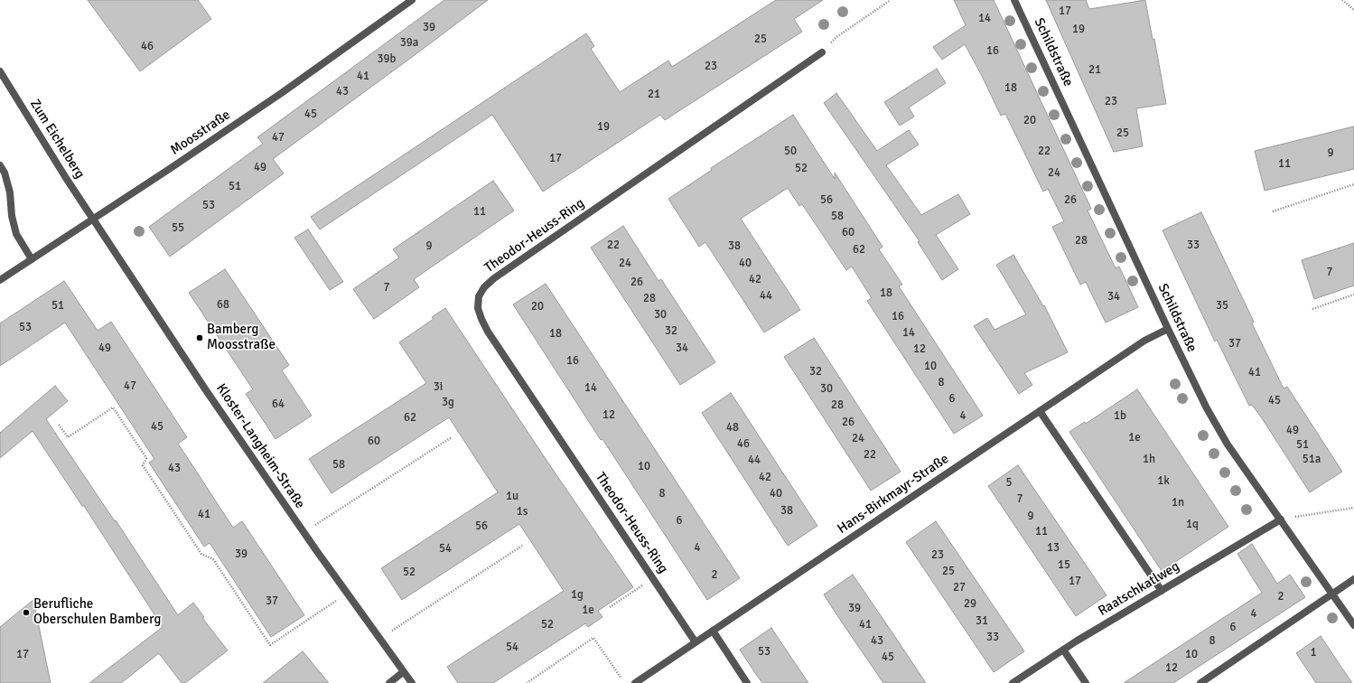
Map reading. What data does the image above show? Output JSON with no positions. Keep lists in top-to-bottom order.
{
  "streets": {
    "street": [
      "Schildstraße",
      "Moosstraße",
      "Zum Eichelberg",
      "Theodor-Heuss-Ring",
      "Kloster-Langheim-Straße",
      "Hans-Birkmayr-Straße",
      "Raatschkatlweg"
    ]
  },
  "crossings": [
    ["Schildstraße", "Hans-Birkmayr-Straße"],
    ["Schildstraße", "Raatschkatlweg"],
    ["Moosstraße", "Zum Eichelberg"],
    ["Moosstraße", "Kloster-Langheim-Straße"],
    ["Zum Eichelberg", "Kloster-Langheim-Straße"],
    ["Theodor-Heuss-Ring", "Hans-Birkmayr-Straße"]
  ],
  "places": ["Bamberg Moosstraße", "Berufliche Oberschulen Bamberg"],
  "house_numbers": [
    "17",
    "14",
    "39",
    "19",
    "25",
    "39a",
    "46",
    "16",
    "39b",
    "23",
    "21",
    "41",
    "18",
    "43",
    "21",
    "23",
    "45",
    "20",
    "19",
    "25",
    "47",
    "50",
    "22",
    "9",
    "17",
    "11",
    "49",
    "52",
    "24",
    "51",
    "56",
    "26",
    "53",
    "11",
    "58",
    "55",
    "60",
    "28",
    "22",
    "33",
    "9",
    "38",
    "62",
    "24",
    "40",
    "7",
    "42",
    "26",
    "7",
    "18",
    "44",
    "34",
    "28",
    "68",
    "51",
    "35",
    "20",
    "30",
    "16",
    "53",
    "32",
    "14",
    "18",
    "37",
    "49",
    "34",
    "12",
    "16",
    "10",
    "32",
    "41",
    "8",
    "47",
    "3i",
    "14",
    "30",
    "6",
    "45",
    "3g",
    "64",
    "28",
    "12",
    "4",
    "1b",
    "62",
    "26",
    "45",
    "48",
    "49",
    "1e",
    "24",
    "60",
    "46",
    "51",
    "22",
    "1h",
    "51a",
    "44",
    "58",
    "10",
    "43",
    "42",
    "1k",
    "5",
    "8",
    "40",
    "1u",
    "7",
    "1n",
    "38",
    "1s",
    "41",
    "9",
    "6",
    "1q",
    "56",
    "11",
    "4",
    "13",
    "54",
    "39",
    "23",
    "15",
    "25",
    "52",
    "2",
    "17",
    "27",
    "1g",
    "2",
    "37",
    "29",
    "39",
    "1e",
    "4",
    "31",
    "52",
    "41",
    "6",
    "33",
    "43",
    "8",
    "54",
    "53",
    "1",
    "17",
    "10",
    "45",
    "12"
  ]
}
